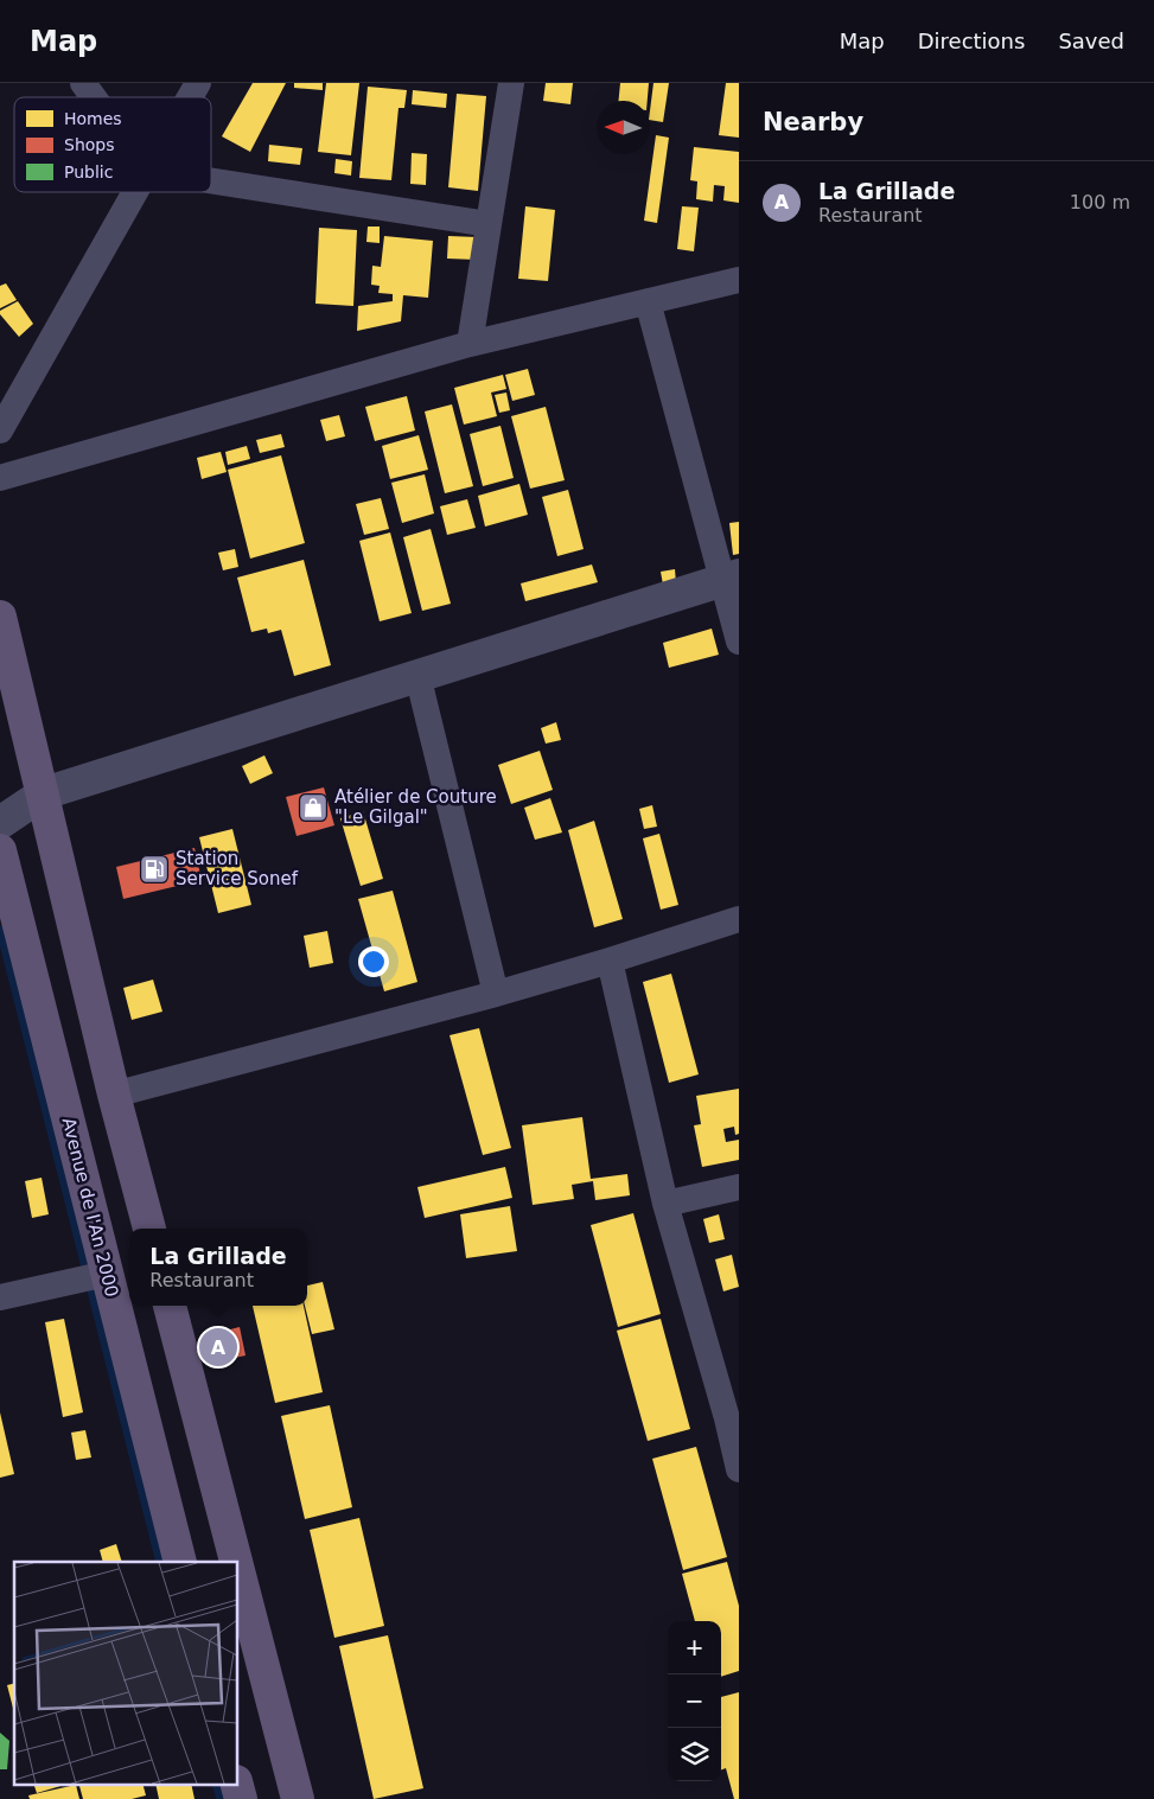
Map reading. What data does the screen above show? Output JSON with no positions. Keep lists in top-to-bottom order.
{
  "streets": {
    "main road": ["Avenue de l'An 2000"]
  },
  "places": {
    "shop": ["Atélier de Couture \"Le Gilgal\""],
    "fuel station": ["Station Service Sonef"]
  },
  "legend": ["Homes", "Shops", "Public"],
  "north": "left",
  "page": {
    "header": "Map",
    "nav": ["Map", "Directions", "Saved"],
    "heading": "Nearby",
    "list": [
      {
        "mark": "A",
        "name": "La Grillade",
        "note": "Restaurant",
        "value": "100 m"
      }
    ],
    "popup": ["La Grillade", "Restaurant"],
    "pins": "A",
    "map_buttons": ["+", "−"]
  }
}
